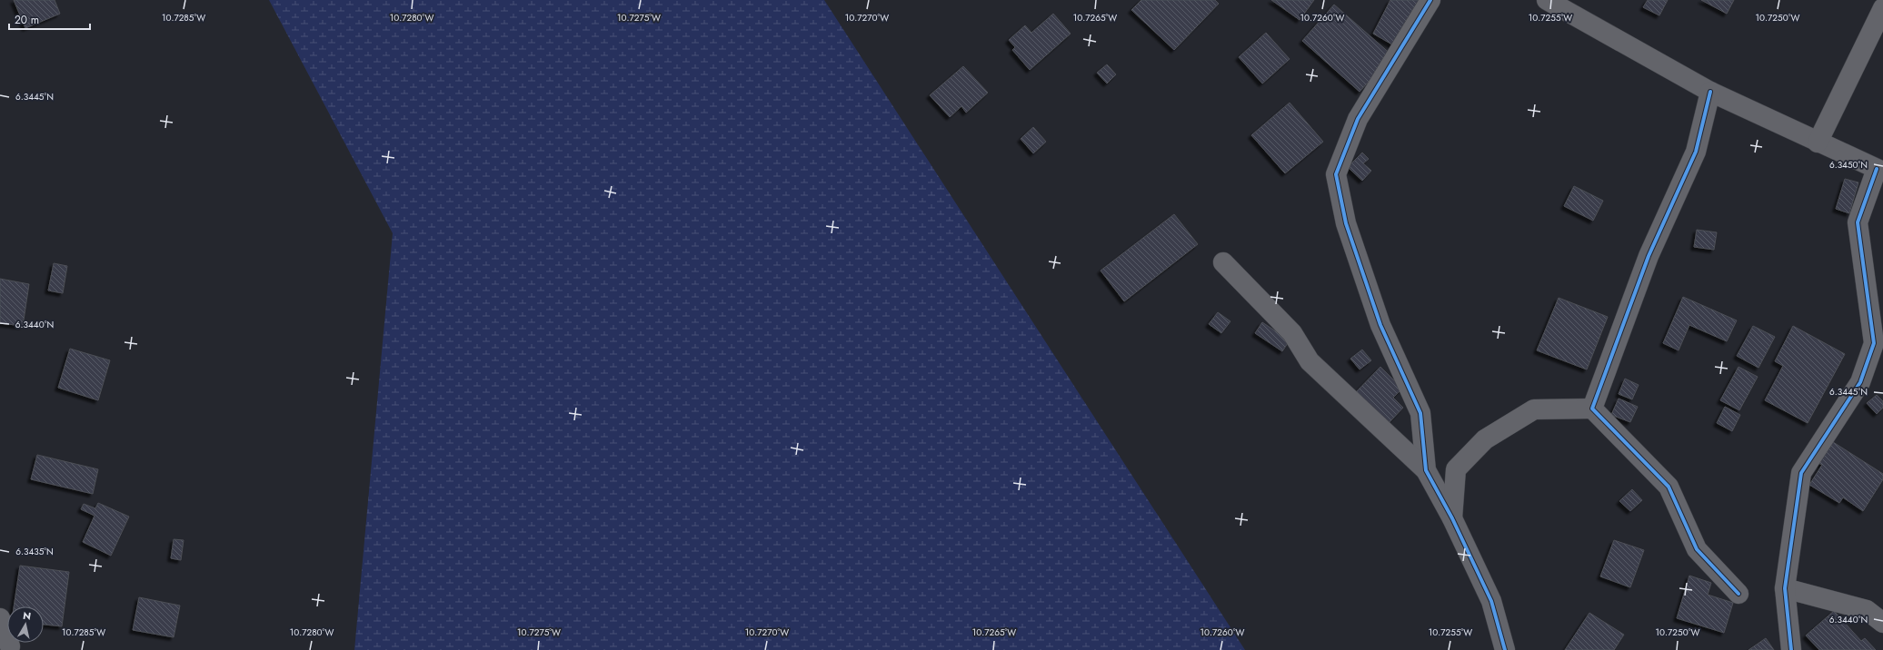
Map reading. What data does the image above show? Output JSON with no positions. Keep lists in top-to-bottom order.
{
  "scale_bar": "20 m",
  "north": "top",
  "coordinates": [
    "10.7285°W",
    "10.7280°W",
    "10.7275°W",
    "10.7270°W",
    "10.7265°W",
    "10.7260°W",
    "10.7255°W",
    "10.7250°W",
    "6.3445°N",
    "6.3450°N",
    "6.3440°N",
    "6.3435°N"
  ]
}
